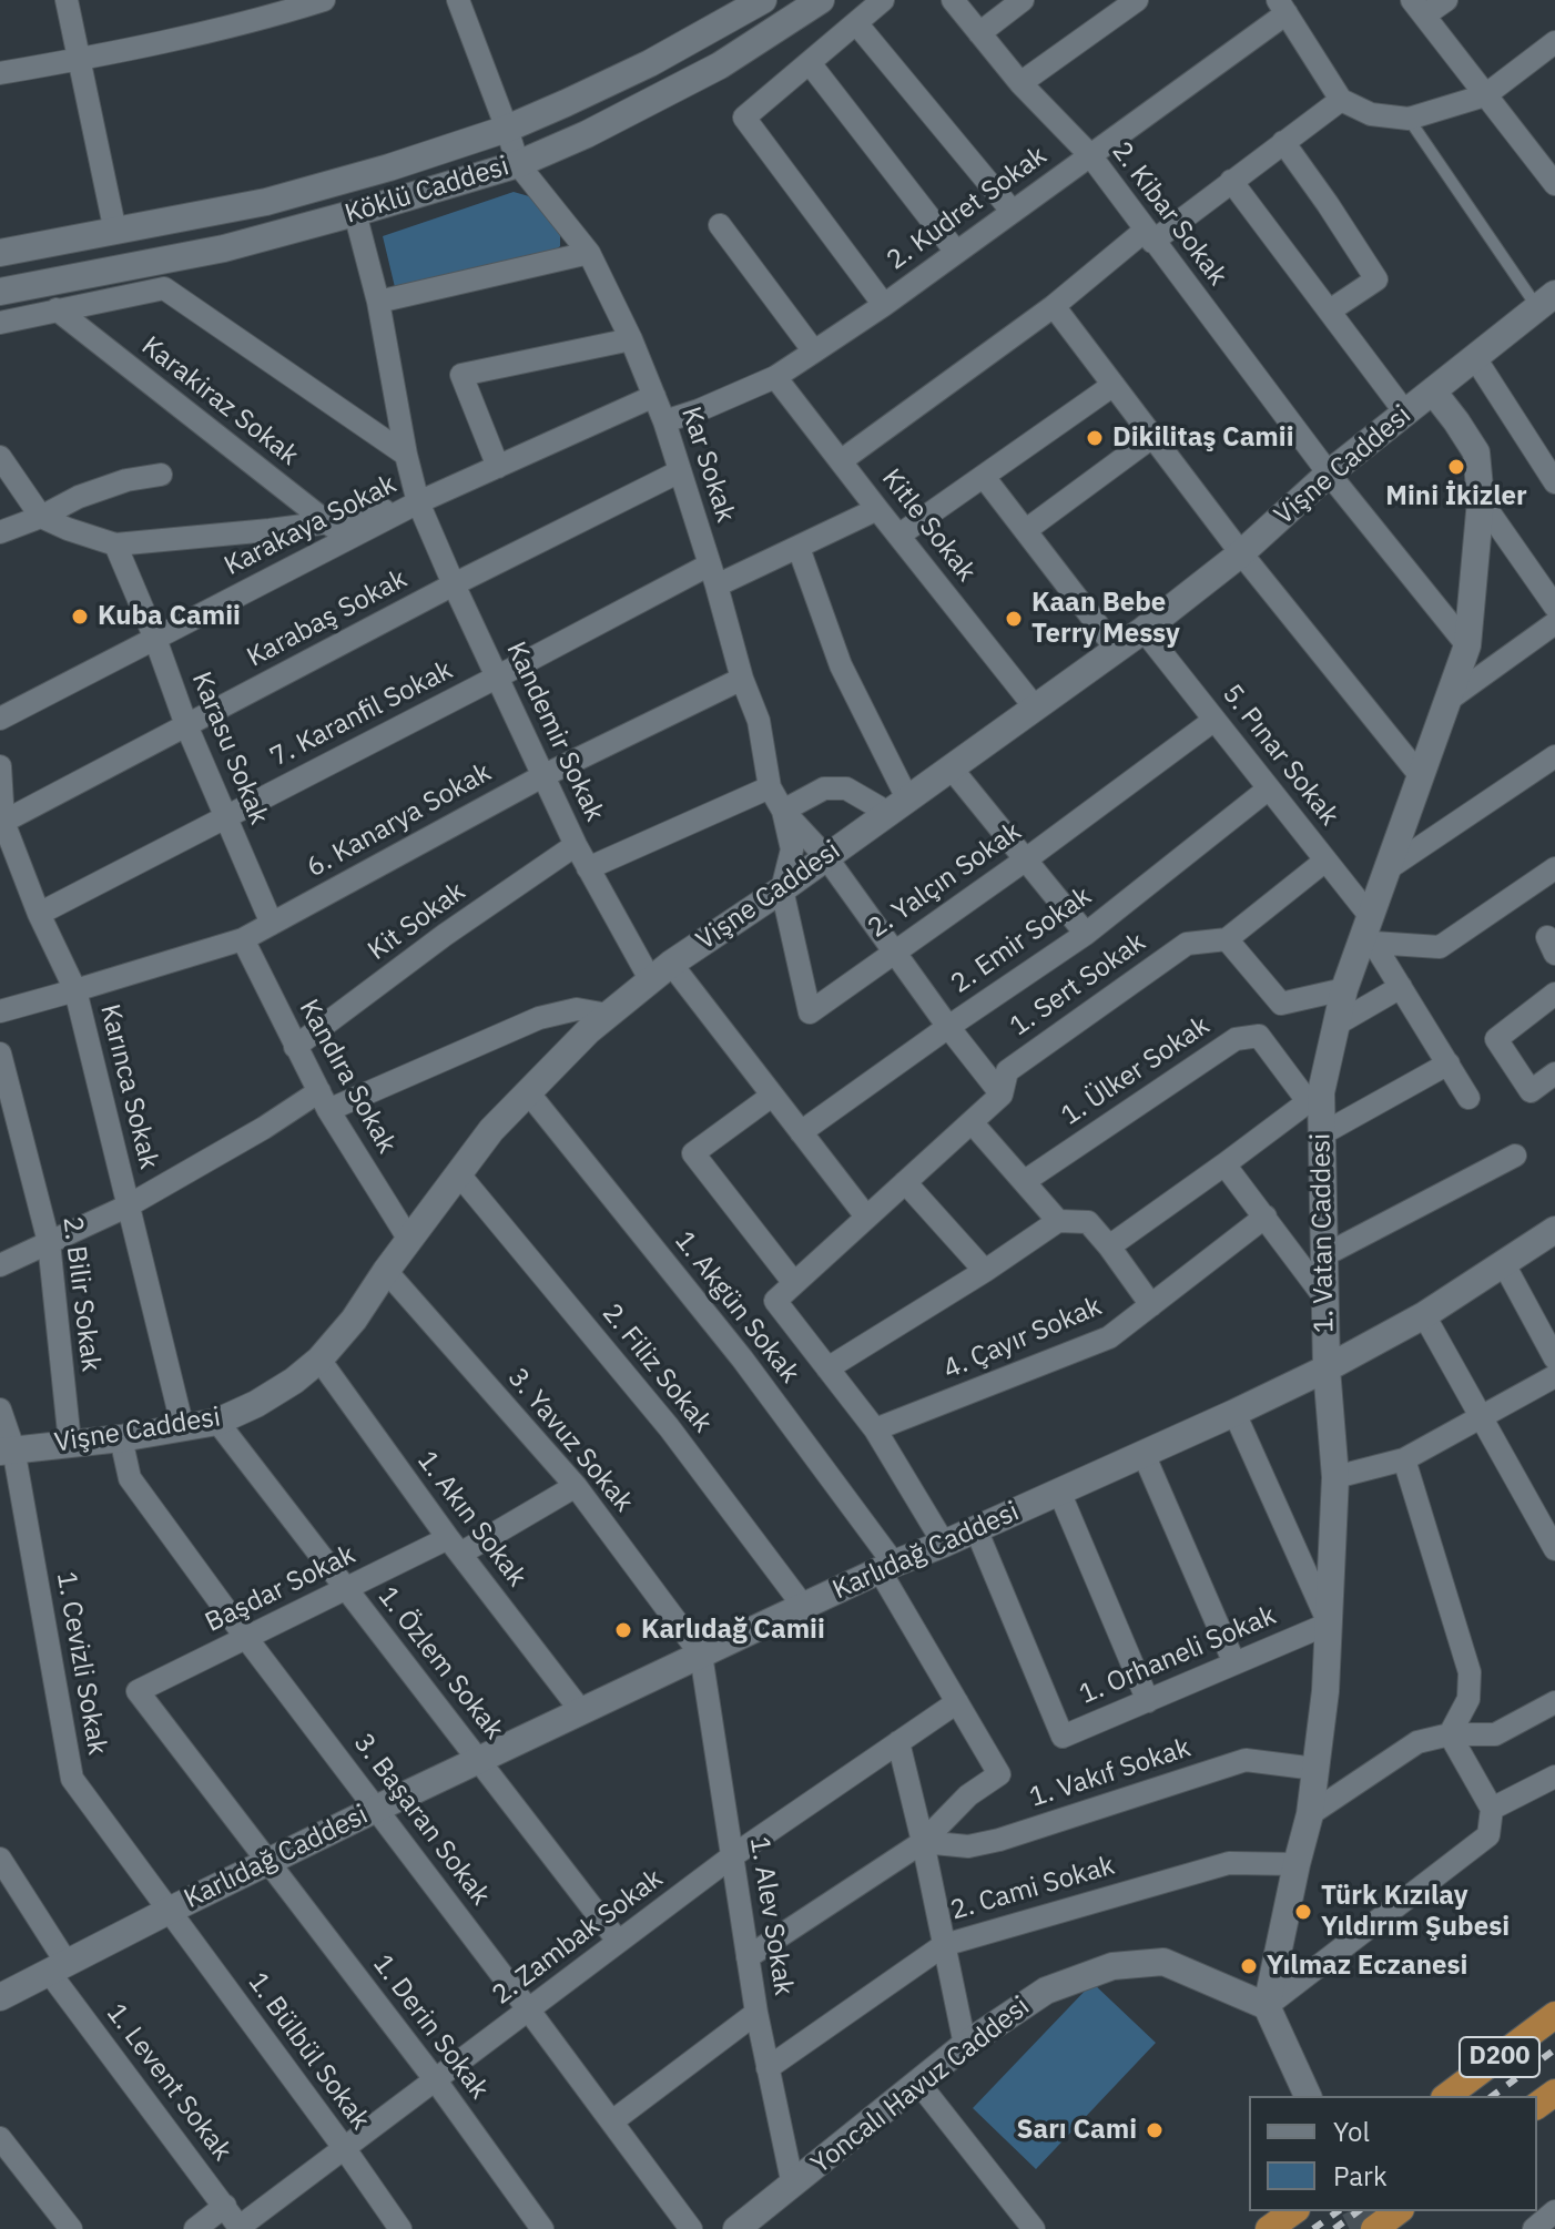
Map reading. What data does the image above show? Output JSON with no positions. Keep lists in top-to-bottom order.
{
  "streets": {
    "highway": ["D200"],
    "main road": [
      "Köklü Caddesi",
      "Vişne Caddesi",
      "1. Vatan Caddesi",
      "Karlıdağ Caddesi",
      "Yoncalı Havuz Caddesi"
    ],
    "street": [
      "2. Kudret Sokak",
      "2. Kibar Sokak",
      "Karakiraz Sokak",
      "Kar Sokak",
      "Karakaya Sokak",
      "Kitle Sokak",
      "Karabaş Sokak",
      "7. Karanfil Sokak",
      "Kandemir Sokak",
      "Karasu Sokak",
      "5. Pınar Sokak",
      "6. Kanarya Sokak",
      "2. Yalçın Sokak",
      "Kit Sokak",
      "2. Emir Sokak",
      "1. Sert Sokak",
      "1. Ülker Sokak",
      "Kandıra Sokak",
      "Karınca Sokak",
      "2. Bilir Sokak",
      "1. Akgün Sokak",
      "4. Çayır Sokak",
      "2. Filiz Sokak",
      "3. Yavuz Sokak",
      "1. Akın Sokak",
      "Başdar Sokak",
      "1. Orhaneli Sokak",
      "1. Cevizli Sokak",
      "1. Özlem Sokak",
      "1. Vakıf Sokak",
      "3. Başaran Sokak",
      "2. Cami Sokak",
      "1. Alev Sokak",
      "2. Zambak Sokak",
      "1. Derin Sokak",
      "1. Bülbül Sokak",
      "1. Levent Sokak"
    ]
  },
  "crossings": [
    ["Köklü Caddesi", "Kar Sokak"],
    ["Köklü Caddesi", "Kandemir Sokak"],
    ["2. Kudret Sokak", "2. Kibar Sokak"],
    ["2. Kudret Sokak", "Kar Sokak"],
    ["2. Kudret Sokak", "Kitle Sokak"],
    ["2. Kibar Sokak", "Vişne Caddesi"],
    ["2. Kibar Sokak", "1. Vatan Caddesi"],
    ["Karakiraz Sokak", "Karakaya Sokak"],
    ["Kar Sokak", "Vişne Caddesi"],
    ["Kar Sokak", "Karakaya Sokak"],
    ["Kar Sokak", "Karabaş Sokak"],
    ["Kar Sokak", "7. Karanfil Sokak"],
    ["Kar Sokak", "6. Kanarya Sokak"],
    ["Kar Sokak", "2. Yalçın Sokak"],
    ["Kar Sokak", "2. Emir Sokak"],
    ["Kar Sokak", "1. Sert Sokak"],
    ["Vişne Caddesi", "Kitle Sokak"],
    ["Vişne Caddesi", "Kandemir Sokak"],
    ["Vişne Caddesi", "5. Pınar Sokak"],
    ["Vişne Caddesi", "2. Yalçın Sokak"],
    ["Vişne Caddesi", "Kandıra Sokak"],
    ["Vişne Caddesi", "Karınca Sokak"],
    ["Vişne Caddesi", "1. Vatan Caddesi"],
    ["Vişne Caddesi", "2. Bilir Sokak"],
    ["Vişne Caddesi", "1. Akgün Sokak"],
    ["Vişne Caddesi", "2. Filiz Sokak"],
    ["Vişne Caddesi", "3. Yavuz Sokak"],
    ["Vişne Caddesi", "1. Akın Sokak"],
    ["Vişne Caddesi", "1. Cevizli Sokak"],
    ["Vişne Caddesi", "1. Özlem Sokak"],
    ["Vişne Caddesi", "3. Başaran Sokak"],
    ["Karakaya Sokak", "Kandemir Sokak"],
    ["Karakaya Sokak", "Karasu Sokak"],
    ["Kitle Sokak", "7. Karanfil Sokak"],
    ["Karabaş Sokak", "Kandemir Sokak"],
    ["Karabaş Sokak", "Karasu Sokak"],
    ["Karabaş Sokak", "Karınca Sokak"],
    ["7. Karanfil Sokak", "Kandemir Sokak"],
    ["7. Karanfil Sokak", "Karasu Sokak"],
    ["7. Karanfil Sokak", "Karınca Sokak"],
    ["Kandemir Sokak", "6. Kanarya Sokak"],
    ["Kandemir Sokak", "Kit Sokak"],
    ["Kandemir Sokak", "2. Emir Sokak"],
    ["Kandemir Sokak", "1. Sert Sokak"],
    ["Karasu Sokak", "6. Kanarya Sokak"],
    ["5. Pınar Sokak", "2. Yalçın Sokak"],
    ["5. Pınar Sokak", "2. Emir Sokak"],
    ["5. Pınar Sokak", "1. Sert Sokak"],
    ["5. Pınar Sokak", "1. Vatan Caddesi"],
    ["6. Kanarya Sokak", "Kandıra Sokak"],
    ["6. Kanarya Sokak", "Karınca Sokak"],
    ["Kit Sokak", "Kandıra Sokak"],
    ["1. Ülker Sokak", "1. Vatan Caddesi"],
    ["1. Vatan Caddesi", "Karlıdağ Caddesi"],
    ["1. Vatan Caddesi", "1. Orhaneli Sokak"],
    ["1. Vatan Caddesi", "1. Vakıf Sokak"],
    ["1. Vatan Caddesi", "2. Cami Sokak"],
    ["1. Vatan Caddesi", "Yoncalı Havuz Caddesi"],
    ["1. Akgün Sokak", "Karlıdağ Caddesi"],
    ["1. Akgün Sokak", "1. Vakıf Sokak"],
    ["1. Akgün Sokak", "2. Zambak Sokak"],
    ["2. Filiz Sokak", "Karlıdağ Caddesi"],
    ["3. Yavuz Sokak", "Karlıdağ Caddesi"],
    ["3. Yavuz Sokak", "Başdar Sokak"],
    ["3. Yavuz Sokak", "1. Alev Sokak"],
    ["1. Akın Sokak", "Karlıdağ Caddesi"],
    ["1. Akın Sokak", "Başdar Sokak"],
    ["Karlıdağ Caddesi", "1. Orhaneli Sokak"],
    ["Karlıdağ Caddesi", "1. Cevizli Sokak"],
    ["Karlıdağ Caddesi", "1. Özlem Sokak"],
    ["Karlıdağ Caddesi", "3. Başaran Sokak"],
    ["Karlıdağ Caddesi", "1. Alev Sokak"],
    ["Karlıdağ Caddesi", "1. Derin Sokak"],
    ["Karlıdağ Caddesi", "1. Bülbül Sokak"],
    ["Karlıdağ Caddesi", "1. Levent Sokak"],
    ["Başdar Sokak", "1. Özlem Sokak"],
    ["Başdar Sokak", "3. Başaran Sokak"],
    ["Başdar Sokak", "1. Derin Sokak"],
    ["1. Cevizli Sokak", "1. Bülbül Sokak"],
    ["1. Özlem Sokak", "2. Zambak Sokak"],
    ["3. Başaran Sokak", "2. Zambak Sokak"],
    ["2. Cami Sokak", "1. Alev Sokak"],
    ["1. Alev Sokak", "2. Zambak Sokak"],
    ["1. Alev Sokak", "Yoncalı Havuz Caddesi"],
    ["2. Zambak Sokak", "1. Derin Sokak"],
    ["2. Zambak Sokak", "1. Bülbül Sokak"],
    ["2. Zambak Sokak", "1. Levent Sokak"]
  ],
  "places": [
    "Dikilitaş Camii",
    "Mini İkizler",
    "Kuba Camii",
    "Kaan Bebe Terry Messy",
    "Karlıdağ Camii",
    "Türk Kızılay Yıldırım Şubesi",
    "Yılmaz Eczanesi",
    "Sarı Cami"
  ],
  "legend": ["Yol", "Park"]
}
